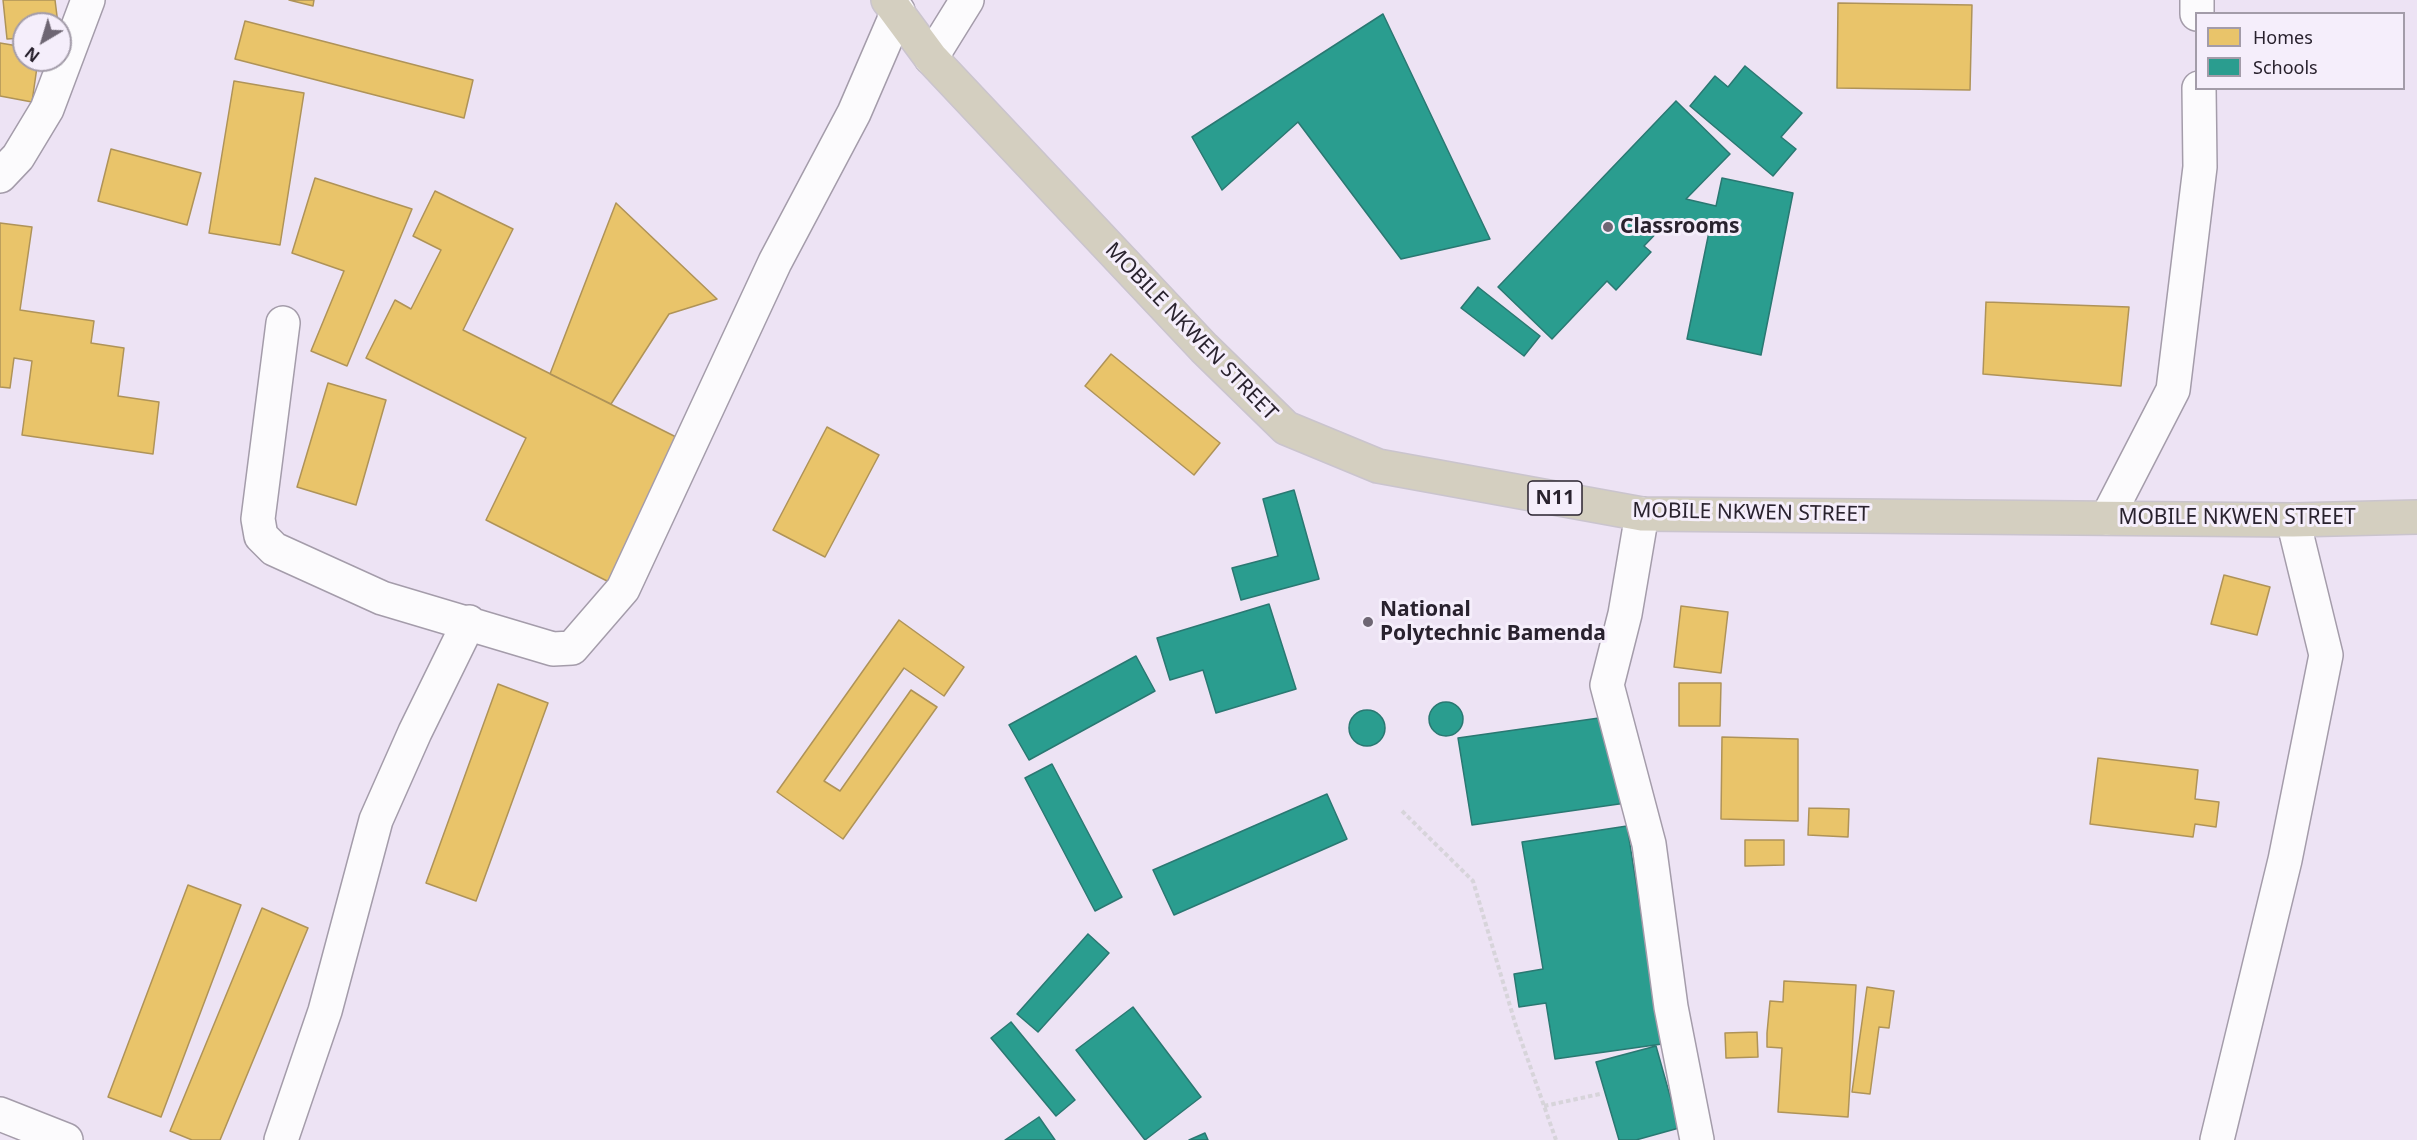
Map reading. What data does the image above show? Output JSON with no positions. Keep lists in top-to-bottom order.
{
  "streets": {
    "highway": ["MOBILE NKWEN STREET", "N11"]
  },
  "places": ["Classrooms", "National Polytechnic Bamenda"],
  "legend": ["Homes", "Schools"],
  "north": "bottom left"
}
